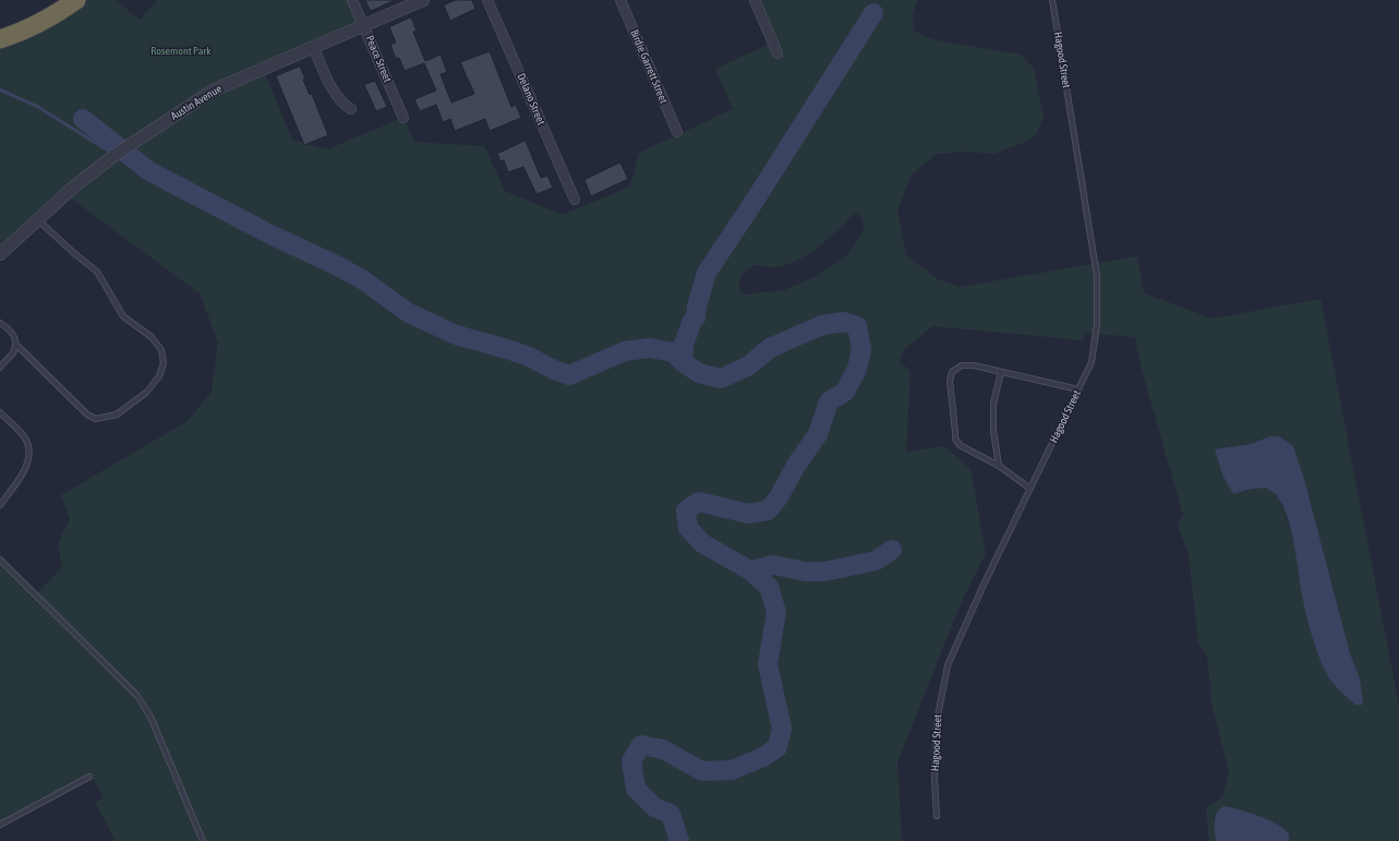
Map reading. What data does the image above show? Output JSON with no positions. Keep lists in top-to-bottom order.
{
  "streets": {
    "street": [
      "Peace Street",
      "Birdie Garrett Street",
      "Delano Street",
      "Austin Avenue"
    ],
    "lane": ["Hagood Street"]
  },
  "crossings": [
    ["Peace Street", "Austin Avenue"]
  ],
  "parks": ["Rosemont Park"]
}
